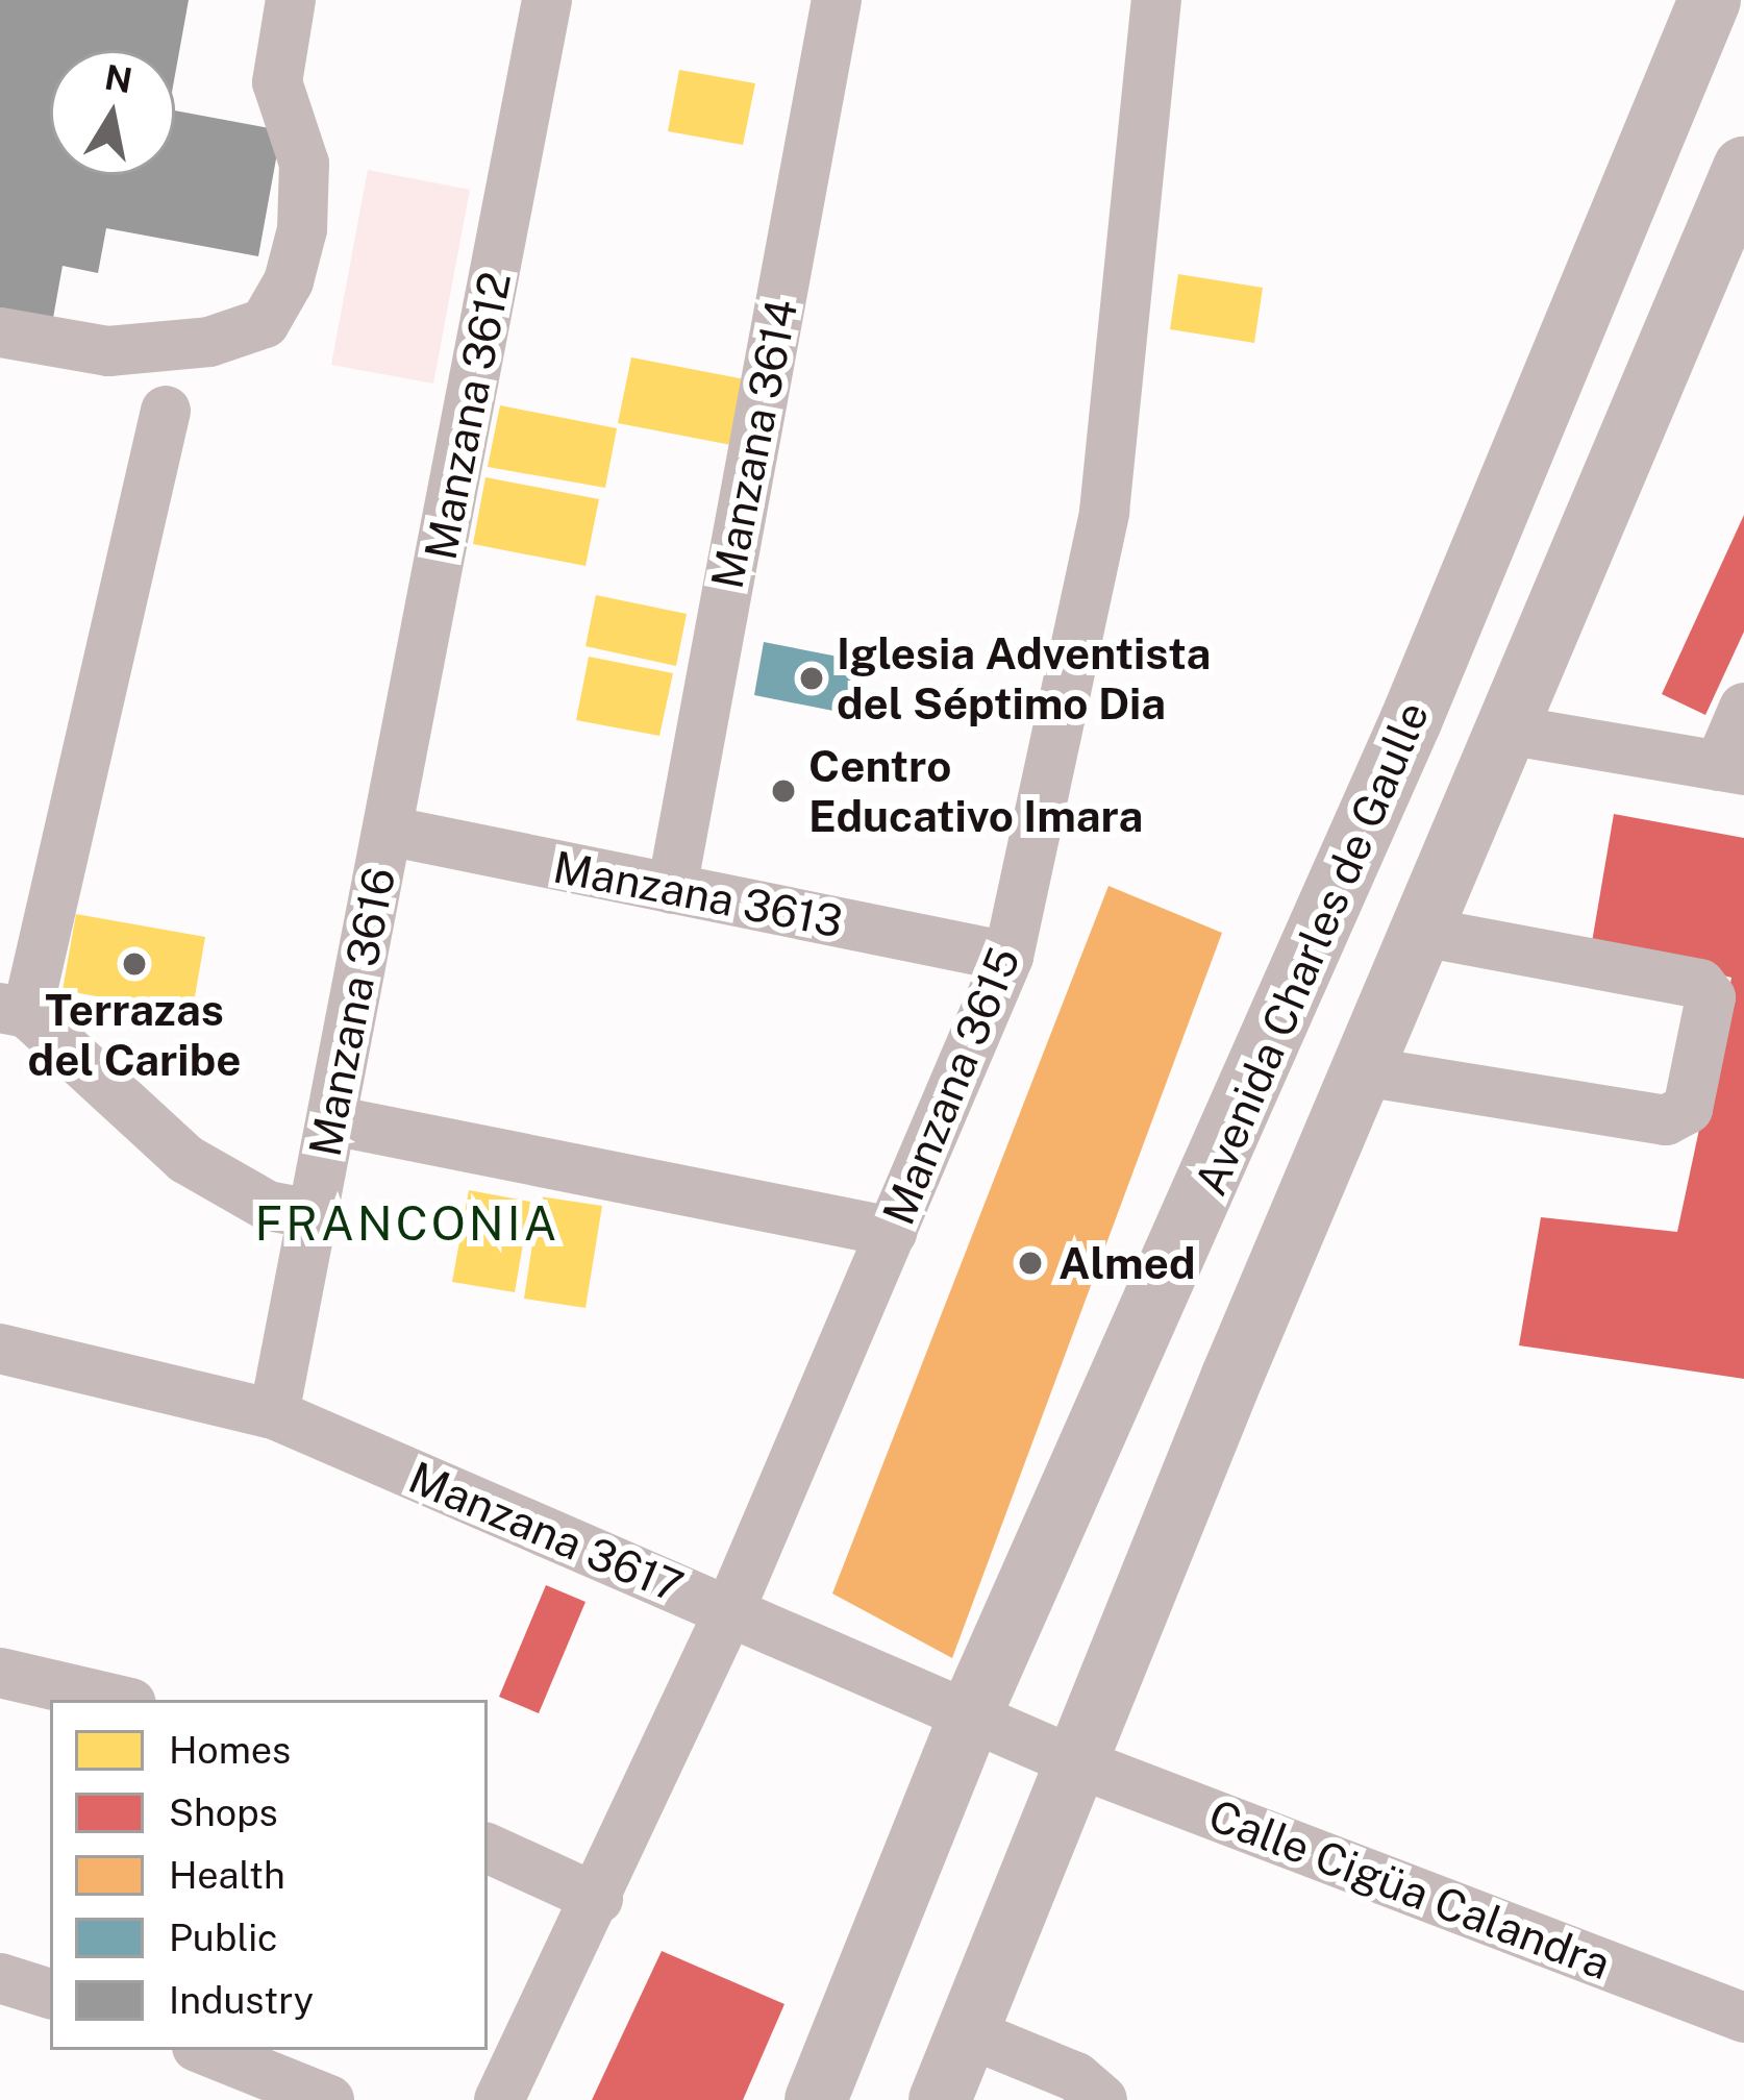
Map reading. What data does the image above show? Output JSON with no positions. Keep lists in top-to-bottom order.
{
  "streets": {
    "main road": ["Avenida Charles de Gaulle"],
    "street": [
      "Manzana 3612",
      "Manzana 3614",
      "Manzana 3613",
      "Manzana 3616",
      "Manzana 3615",
      "Manzana 3617",
      "Calle Cigüa Calandra"
    ]
  },
  "crossings": [
    ["Manzana 3612", "Manzana 3613"],
    ["Manzana 3612", "Manzana 3616"],
    ["Manzana 3614", "Manzana 3613"],
    ["Manzana 3613", "Manzana 3616"],
    ["Manzana 3613", "Manzana 3615"],
    ["Avenida Charles de Gaulle", "Manzana 3617"],
    ["Manzana 3616", "Manzana 3617"],
    ["Manzana 3615", "Manzana 3617"],
    ["Manzana 3617", "Calle Cigüa Calandra"]
  ],
  "districts": ["FRANCONIA"],
  "places": [
    "Iglesia Adventista del Séptimo Dia",
    "Centro Educativo Imara",
    "Terrazas del Caribe",
    "Almed"
  ],
  "legend": [
    "Homes",
    "Shops",
    "Health",
    "Public",
    "Industry"
  ],
  "north": "top"
}
